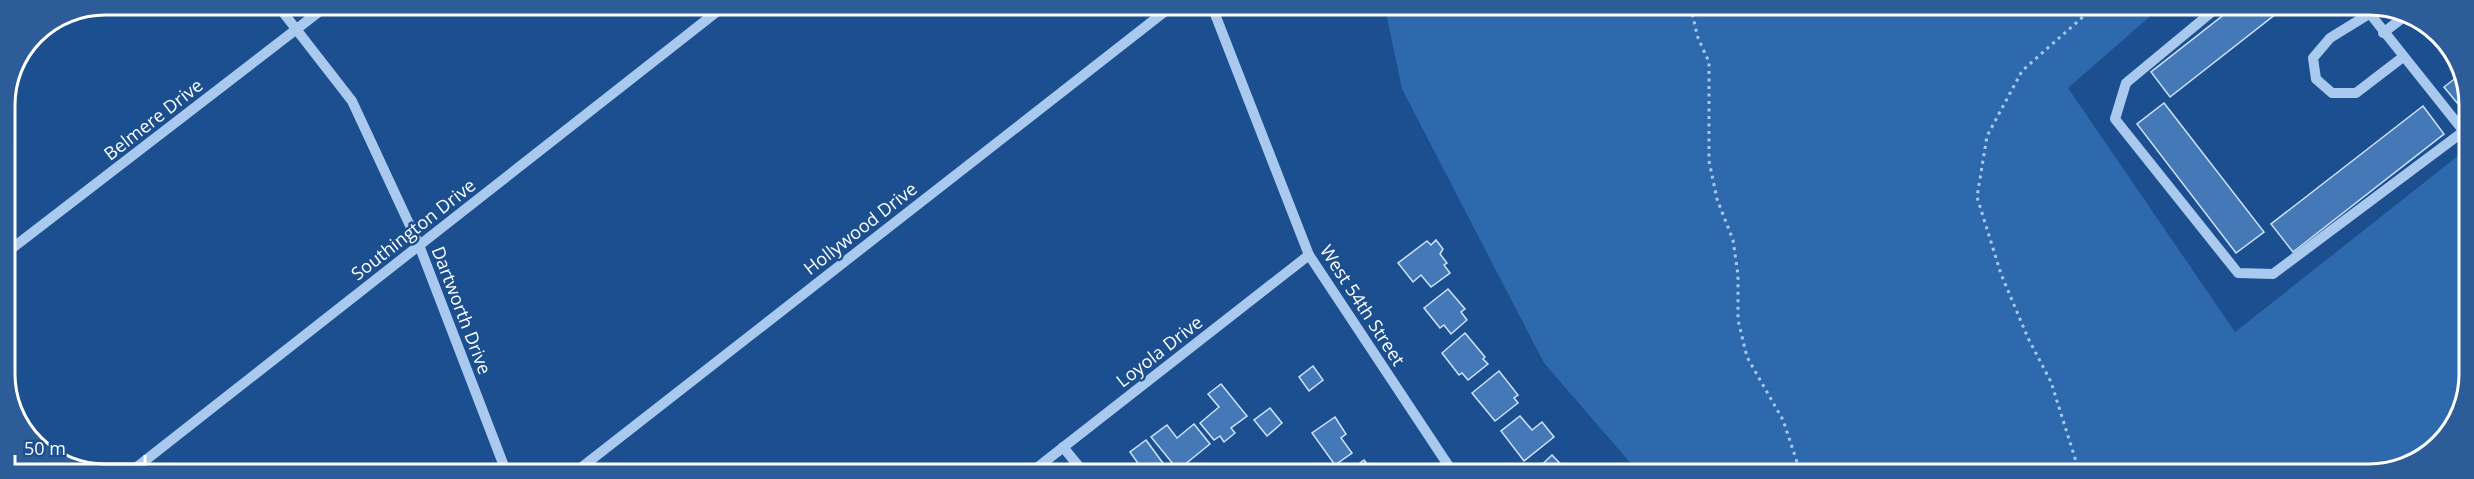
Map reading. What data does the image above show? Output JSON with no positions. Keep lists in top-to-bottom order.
{
  "streets": {
    "street": [
      "Belmere Drive",
      "Hollywood Drive",
      "Southington Drive",
      "West 54th Street",
      "Dartworth Drive",
      "Loyola Drive"
    ]
  },
  "crossings": [
    ["Belmere Drive", "Dartworth Drive"],
    ["Southington Drive", "Dartworth Drive"],
    ["West 54th Street", "Loyola Drive"]
  ],
  "scale_bar": "50 m"
}
